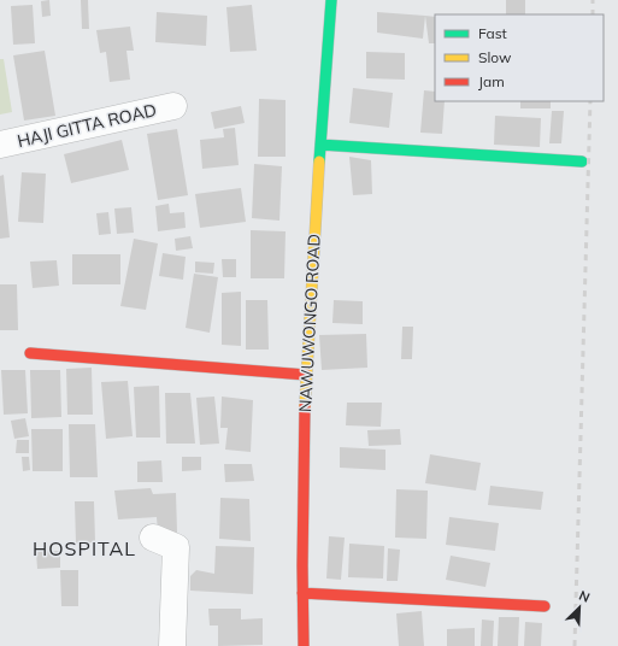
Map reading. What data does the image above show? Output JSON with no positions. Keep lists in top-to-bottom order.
{
  "streets": {
    "street": ["HAJI GITTA ROAD", "NAWUWONGO ROAD"]
  },
  "districts": ["HOSPITAL"],
  "legend": ["Fast", "Slow", "Jam"],
  "north": "top right"
}
